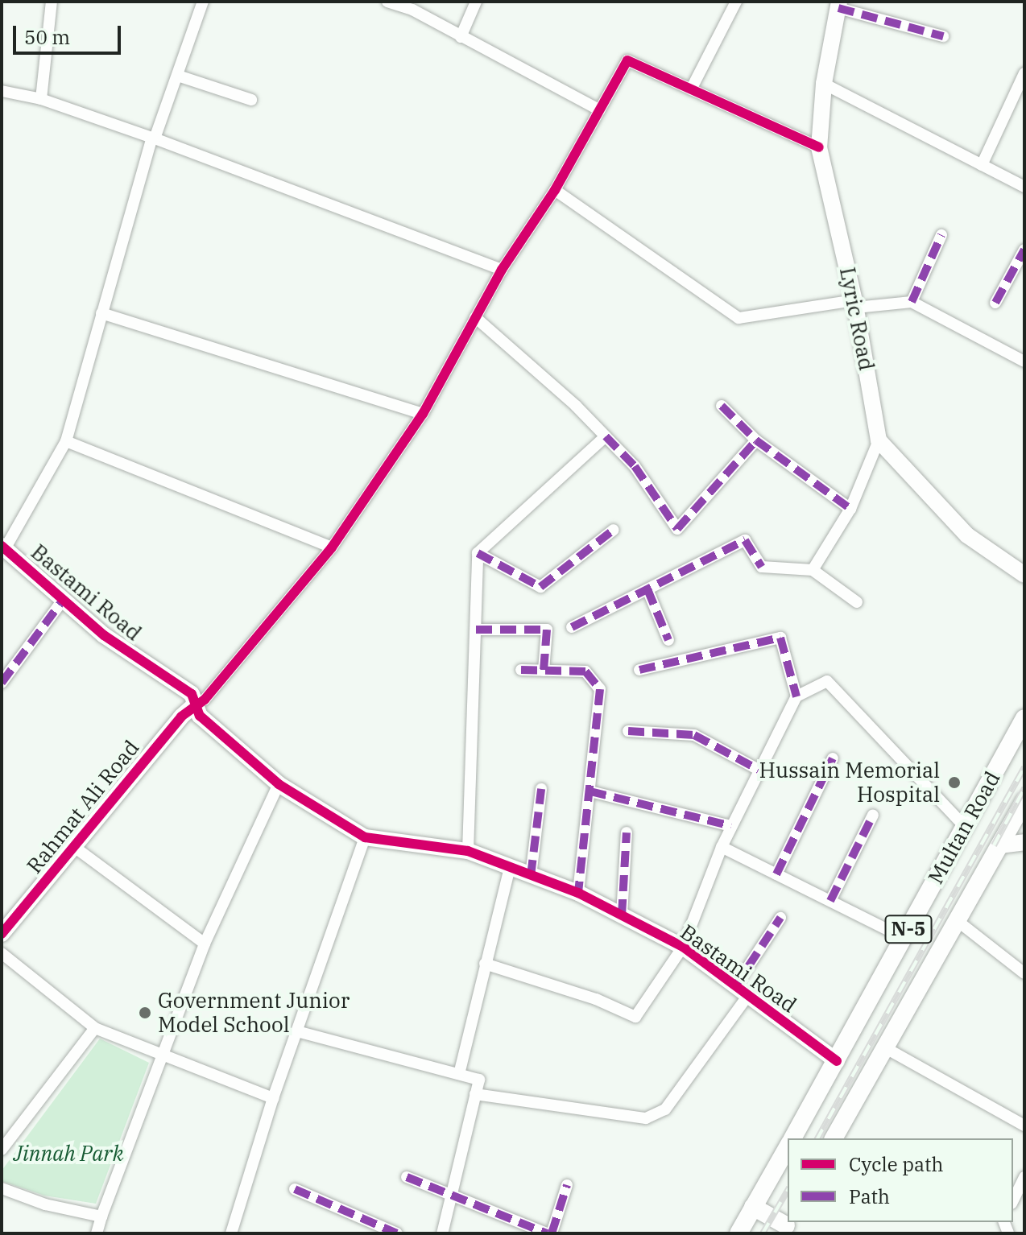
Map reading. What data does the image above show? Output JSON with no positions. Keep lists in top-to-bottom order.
{
  "streets": {
    "main road": ["Multan Road", "N-5"],
    "street": ["Lyric Road", "Bastami Road", "Rahmat Ali Road"]
  },
  "crossings": [
    ["Bastami Road", "Rahmat Ali Road"],
    ["Bastami Road", "Multan Road"]
  ],
  "parks": ["Jinnah Park"],
  "places": ["Hussain Memorial Hospital", "Government Junior Model School"],
  "legend": ["Cycle path", "Path"],
  "scale_bar": "50 m"
}
